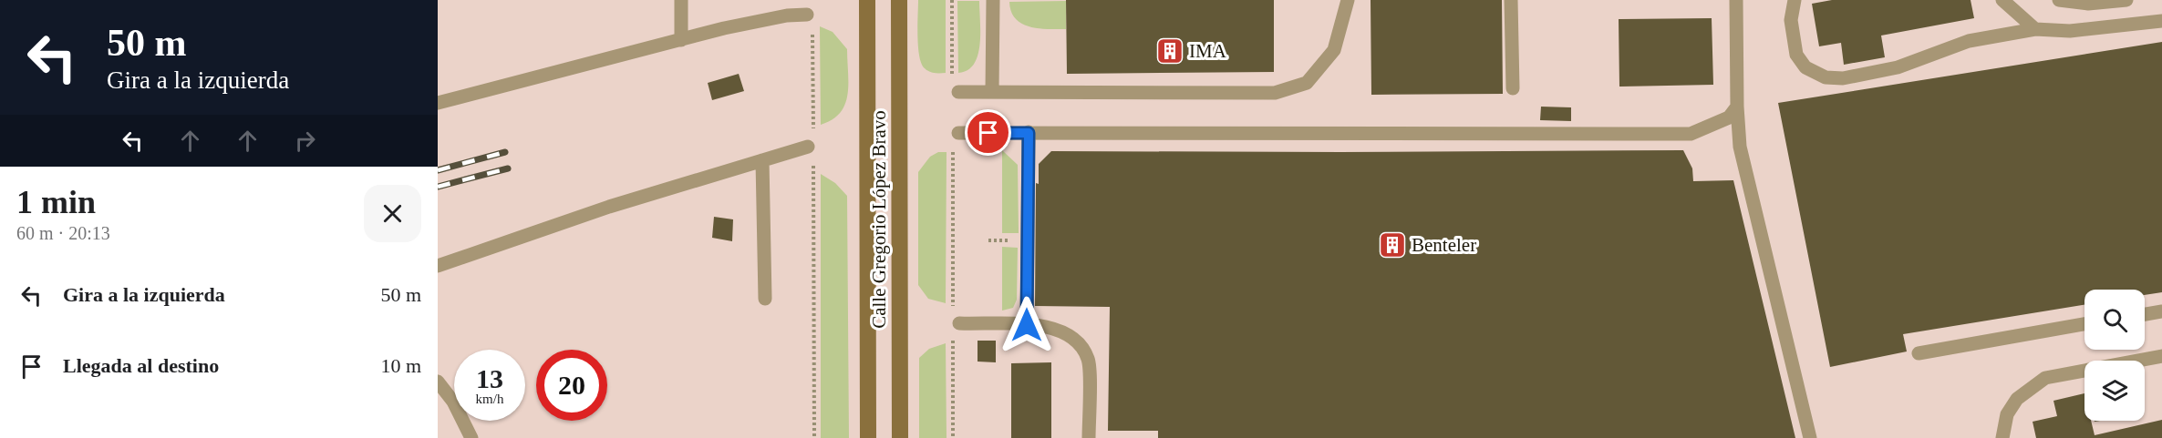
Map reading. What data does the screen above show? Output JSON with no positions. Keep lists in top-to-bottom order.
{
  "streets": {
    "main road": ["Calle Gregorio López Bravo"]
  },
  "places": {
    "building": ["IMA", "Benteler"]
  },
  "page": {
    "turn": ["50 m", "Gira a la izquierda"],
    "heading": ["1 min", "60 m · 20:13"],
    "list": [
      {
        "name": "Gira a la izquierda",
        "value": "50 m"
      },
      {
        "name": "Llegada al destino",
        "value": "10 m"
      }
    ],
    "speed": "13 km/h",
    "limit": "20"
  }
}
